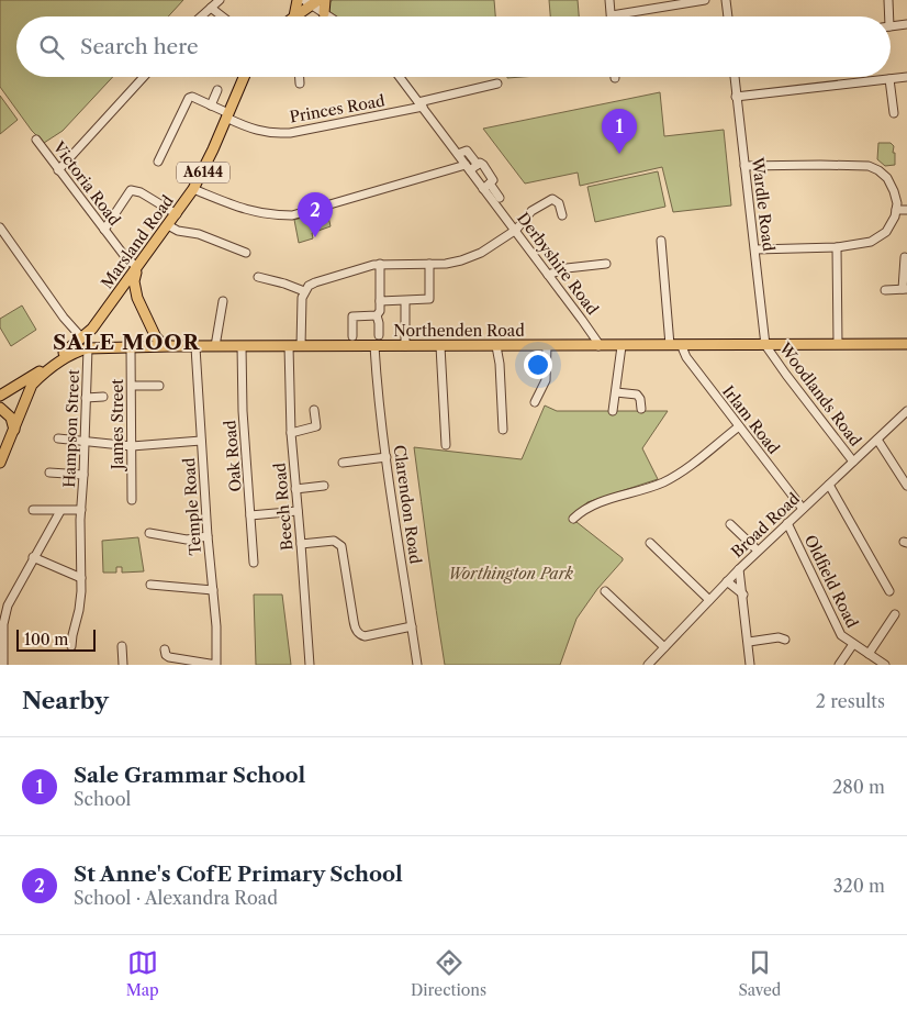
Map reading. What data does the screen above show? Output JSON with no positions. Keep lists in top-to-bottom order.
{
  "streets": {
    "main road": ["A6144", "Marsland Road", "Northenden Road"],
    "street": [
      "Princes Road",
      "Victoria Road",
      "Wardle Road",
      "Derbyshire Road",
      "Woodlands Road",
      "Irlam Road",
      "James Street",
      "Hampson Street",
      "Oak Road",
      "Clarendon Road",
      "Temple Road",
      "Beech Road",
      "Broad Road",
      "Oldfield Road"
    ]
  },
  "crossings": [
    ["Princes Road", "Marsland Road"],
    ["Princes Road", "Derbyshire Road"],
    ["A6144", "Marsland Road"],
    ["Victoria Road", "Marsland Road"],
    ["Wardle Road", "Northenden Road"],
    ["Wardle Road", "Woodlands Road"],
    ["Derbyshire Road", "Northenden Road"],
    ["Northenden Road", "Woodlands Road"],
    ["Northenden Road", "Irlam Road"],
    ["Northenden Road", "James Street"],
    ["Northenden Road", "Hampson Street"],
    ["Northenden Road", "Oak Road"],
    ["Northenden Road", "Clarendon Road"],
    ["Northenden Road", "Temple Road"],
    ["Northenden Road", "Beech Road"],
    ["Woodlands Road", "Broad Road"],
    ["Irlam Road", "Broad Road"],
    ["Broad Road", "Oldfield Road"]
  ],
  "districts": ["SALE MOOR"],
  "parks": ["Worthington Park"],
  "scale_bar": "100 m",
  "page": {
    "search": "Search here",
    "pins": ["1", "2"],
    "scale": "100 m",
    "heading": ["Nearby", "2 results"],
    "list": [
      {
        "mark": "1",
        "name": "Sale Grammar School",
        "note": "School",
        "value": "280 m"
      },
      {
        "mark": "2",
        "name": "St Anne's CofE Primary School",
        "note": "School · Alexandra Road",
        "value": "320 m"
      }
    ],
    "nav": ["Map", "Directions", "Saved"]
  }
}
